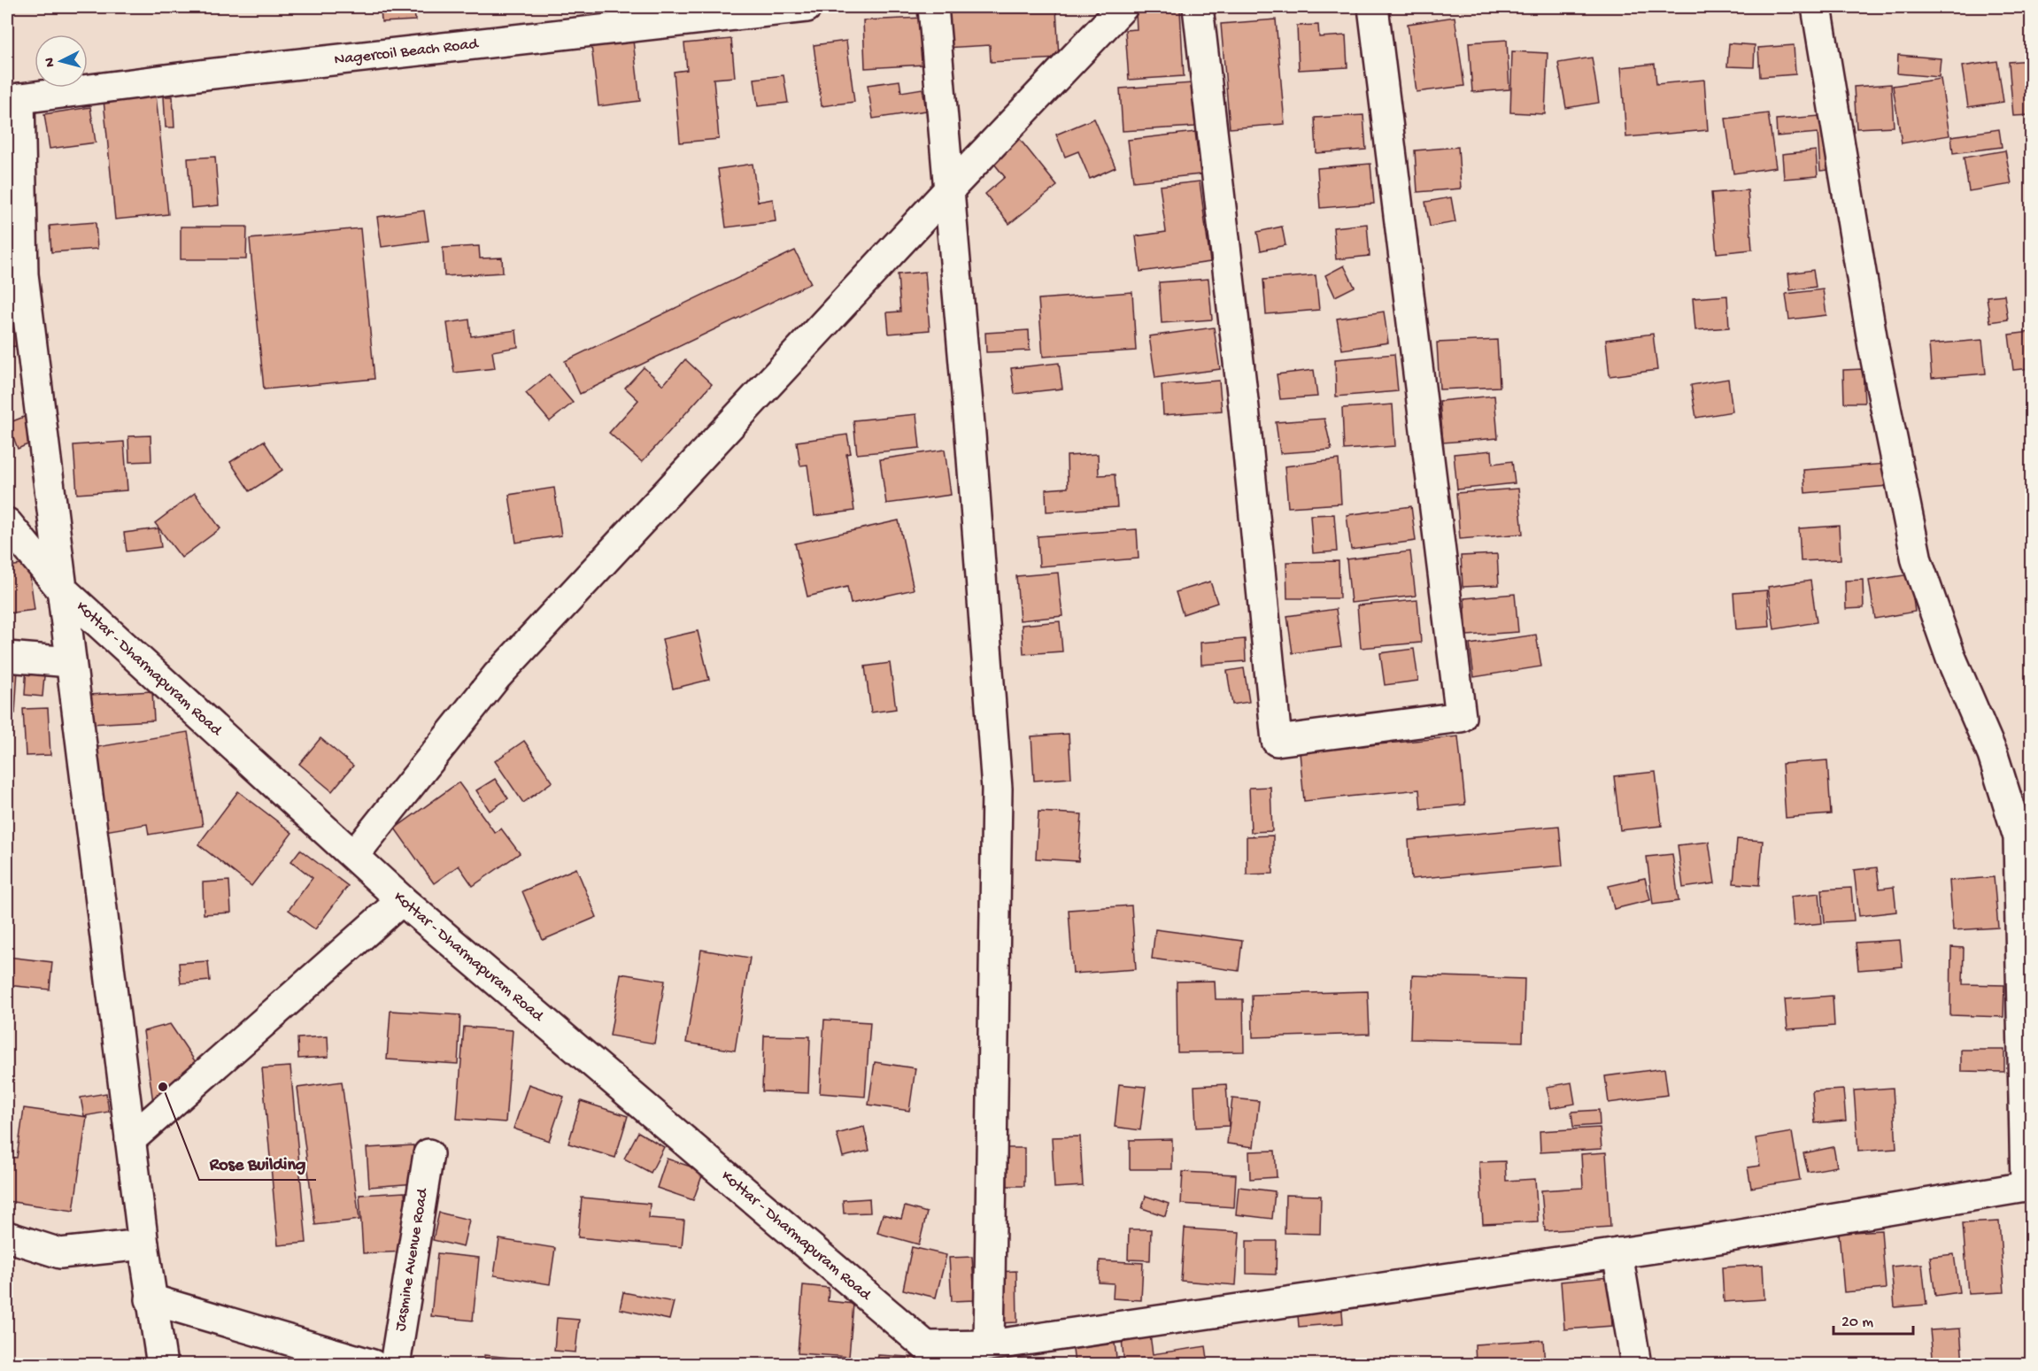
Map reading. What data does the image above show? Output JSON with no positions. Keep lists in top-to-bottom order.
{
  "streets": {
    "street": ["Nagercoil Beach Road", "Kottar - Dharmapuram Road", "Jasmine Avenue Road"]
  },
  "places": ["Rose Building"],
  "scale_bar": "20 m",
  "north": "left"
}
